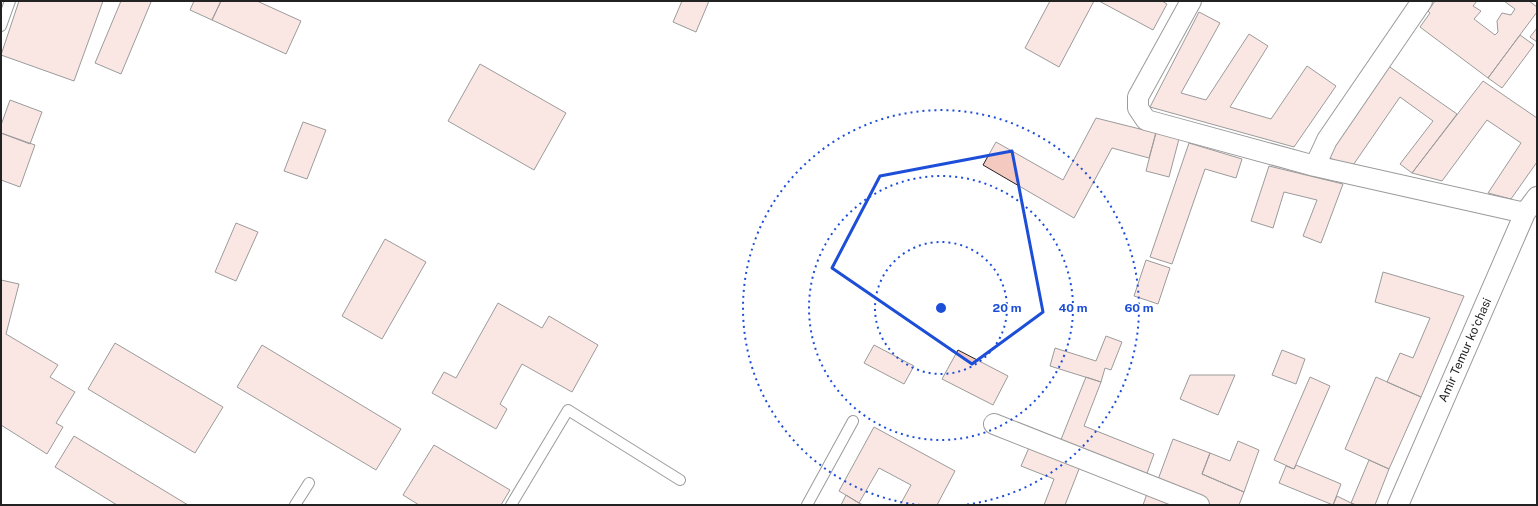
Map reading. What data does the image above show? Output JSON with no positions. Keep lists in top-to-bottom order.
{
  "streets": {
    "street": ["Amir Temur koʻchasi"]
  },
  "rings": ["20 m", "40 m", "60 m"]
}
